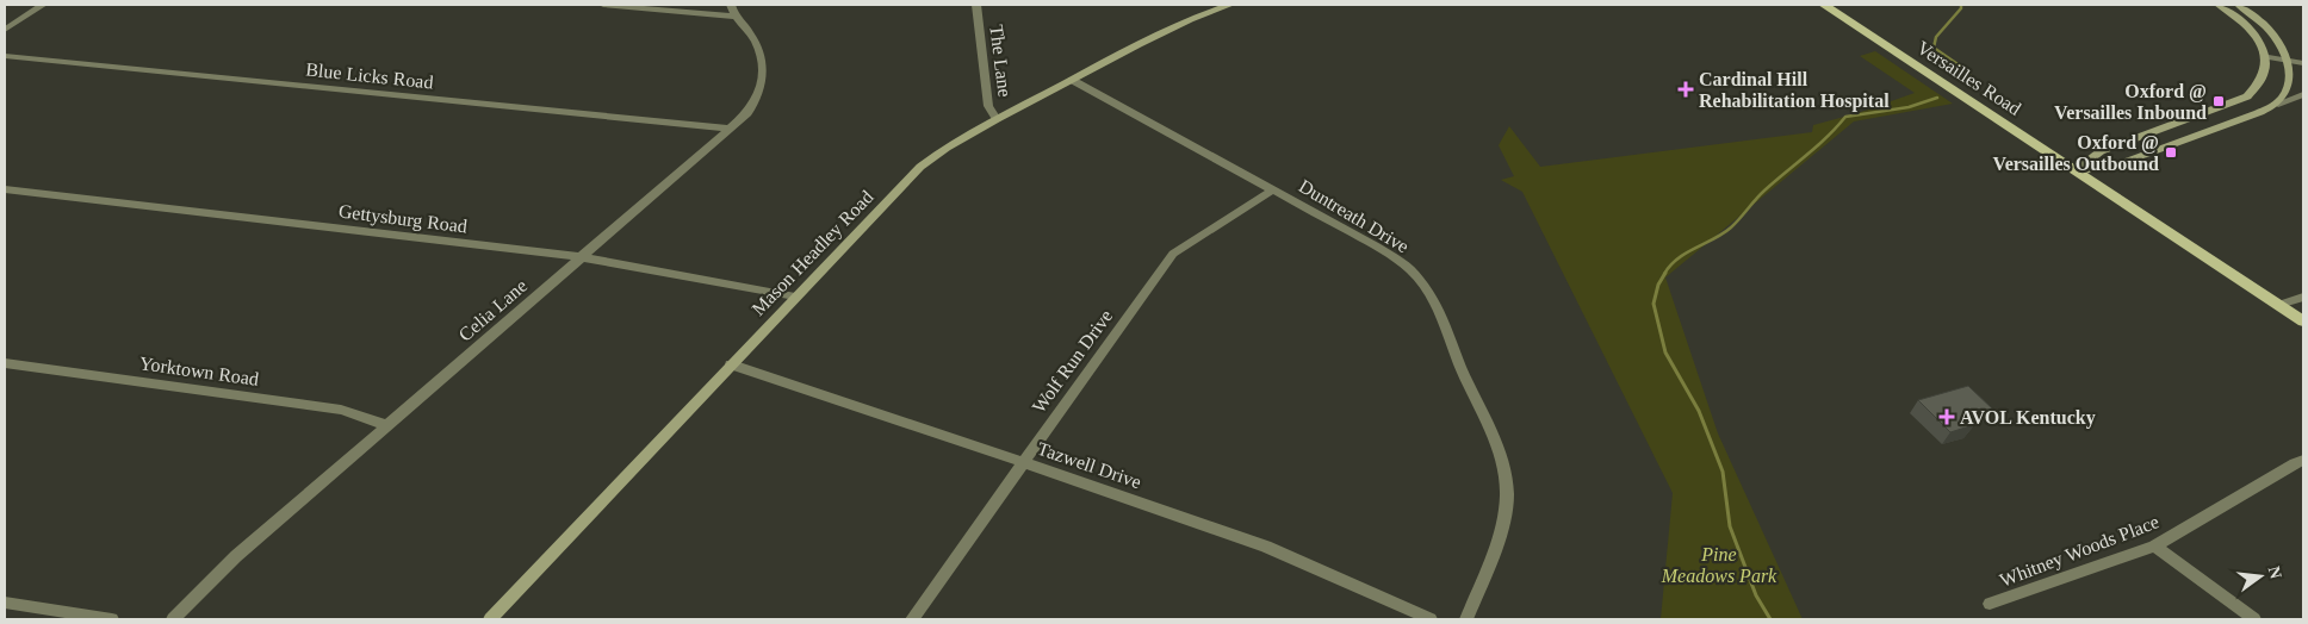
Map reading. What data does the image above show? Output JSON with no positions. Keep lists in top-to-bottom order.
{
  "streets": {
    "main road": ["Versailles Road", "Mason Headley Road"],
    "street": [
      "The Lane",
      "Blue Licks Road",
      "Duntreath Drive",
      "Gettysburg Road",
      "Celia Lane",
      "Wolf Run Drive",
      "Yorktown Road",
      "Tazwell Drive",
      "Whitney Woods Place"
    ]
  },
  "crossings": [
    ["The Lane", "Mason Headley Road"],
    ["Blue Licks Road", "Celia Lane"],
    ["Duntreath Drive", "Mason Headley Road"],
    ["Duntreath Drive", "Wolf Run Drive"],
    ["Gettysburg Road", "Mason Headley Road"],
    ["Gettysburg Road", "Celia Lane"],
    ["Mason Headley Road", "Tazwell Drive"],
    ["Celia Lane", "Yorktown Road"],
    ["Wolf Run Drive", "Tazwell Drive"]
  ],
  "parks": ["Pine Meadows Park"],
  "places": {
    "health": ["Cardinal Hill Rehabilitation Hospital", "AVOL Kentucky"],
    "transit": ["Oxford @ Versailles Inbound", "Oxford @ Versailles Outbound"]
  },
  "north": "right"
}
